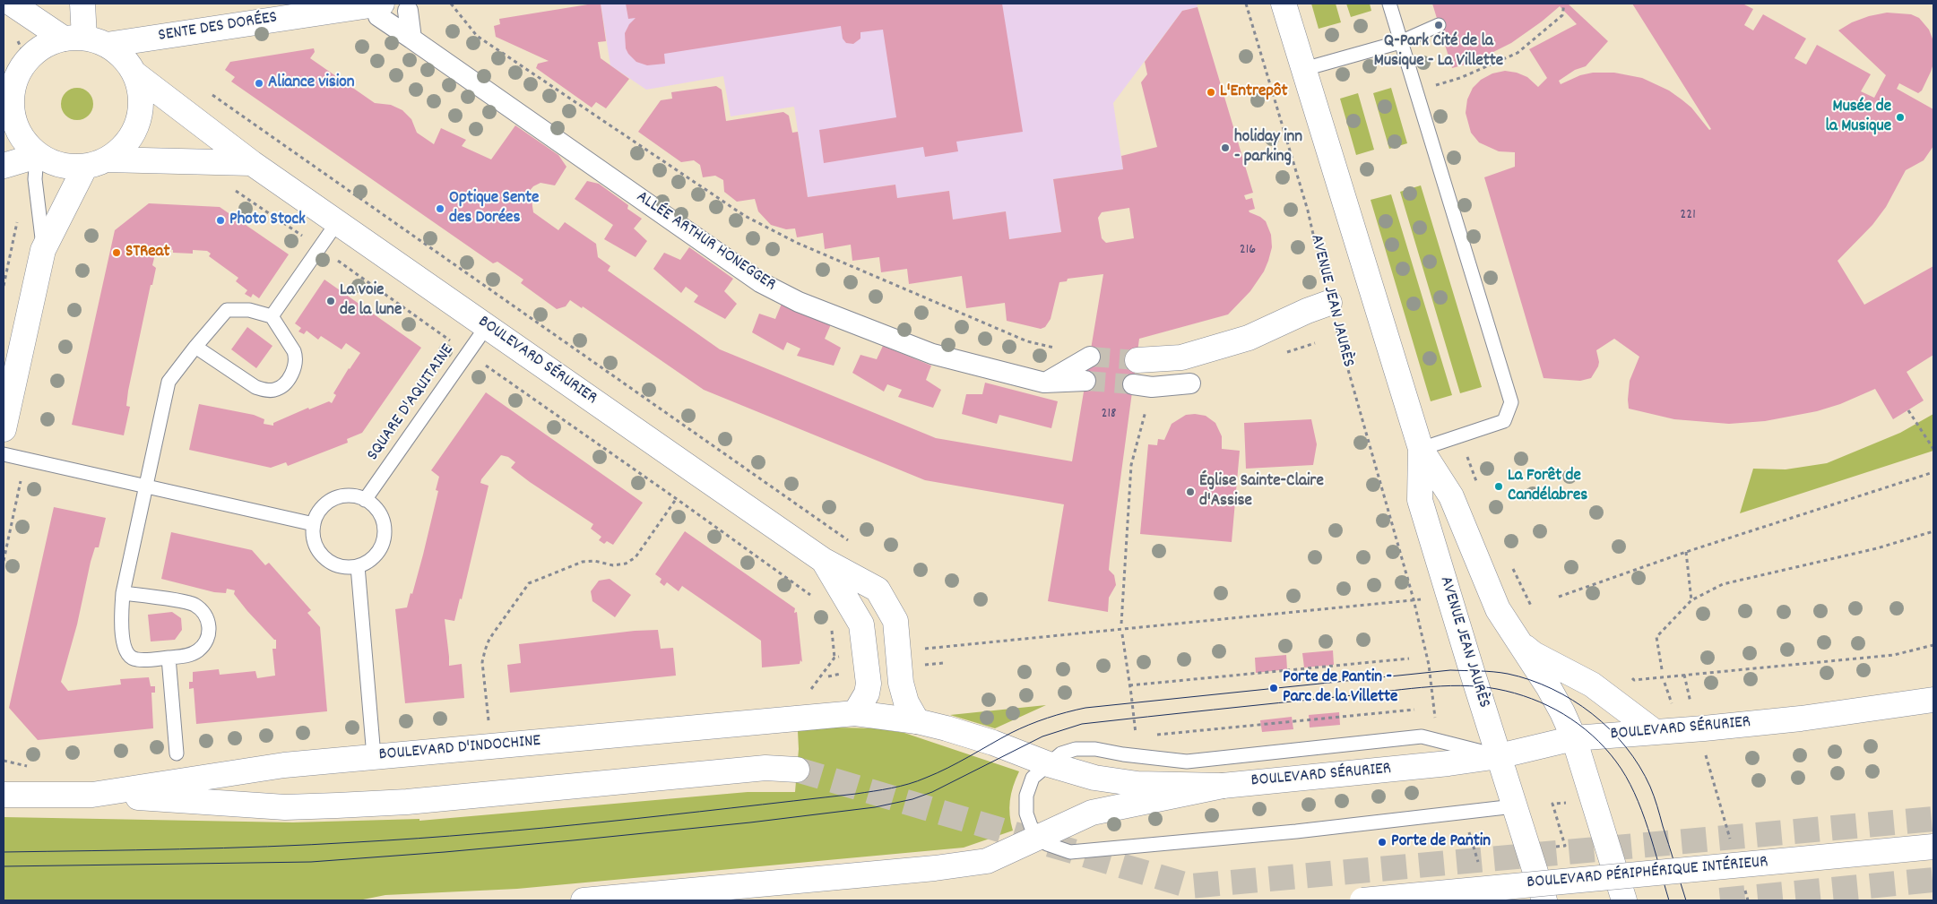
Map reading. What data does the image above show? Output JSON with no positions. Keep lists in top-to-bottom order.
{
  "streets": {
    "main road": [
      "SENTE DES DORÉES",
      "AVENUE JEAN JAURÈS",
      "BOULEVARD SÉRURIER",
      "BOULEVARD D'INDOCHINE",
      "BOULEVARD PÉRIPHÉRIQUE INTÉRIEUR"
    ],
    "street": ["ALLÉE ARTHUR HONEGGER"],
    "lane": ["SQUARE D'AQUITAINE"]
  },
  "crossings": [
    ["SENTE DES DORÉES", "ALLÉE ARTHUR HONEGGER"],
    ["SENTE DES DORÉES", "BOULEVARD SÉRURIER"],
    ["AVENUE JEAN JAURÈS", "BOULEVARD SÉRURIER"],
    ["BOULEVARD SÉRURIER", "SQUARE D'AQUITAINE"],
    ["BOULEVARD SÉRURIER", "BOULEVARD D'INDOCHINE"]
  ],
  "places": [
    "Q-Park Cité de la Musique - La Villette",
    "Aliance vision",
    "L'Entrepôt",
    "Musée de la Musique",
    "holiday inn - parking",
    "Optique Sente des Dorées",
    "Photo Stock",
    "STReat",
    "La voie de la lune",
    "La Forêt de Candélabres",
    "Église Sainte-Claire d'Assise",
    "Porte de Pantin - Parc de la Villette",
    "Porte de Pantin"
  ],
  "house_numbers": ["221", "216", "218"]
}
